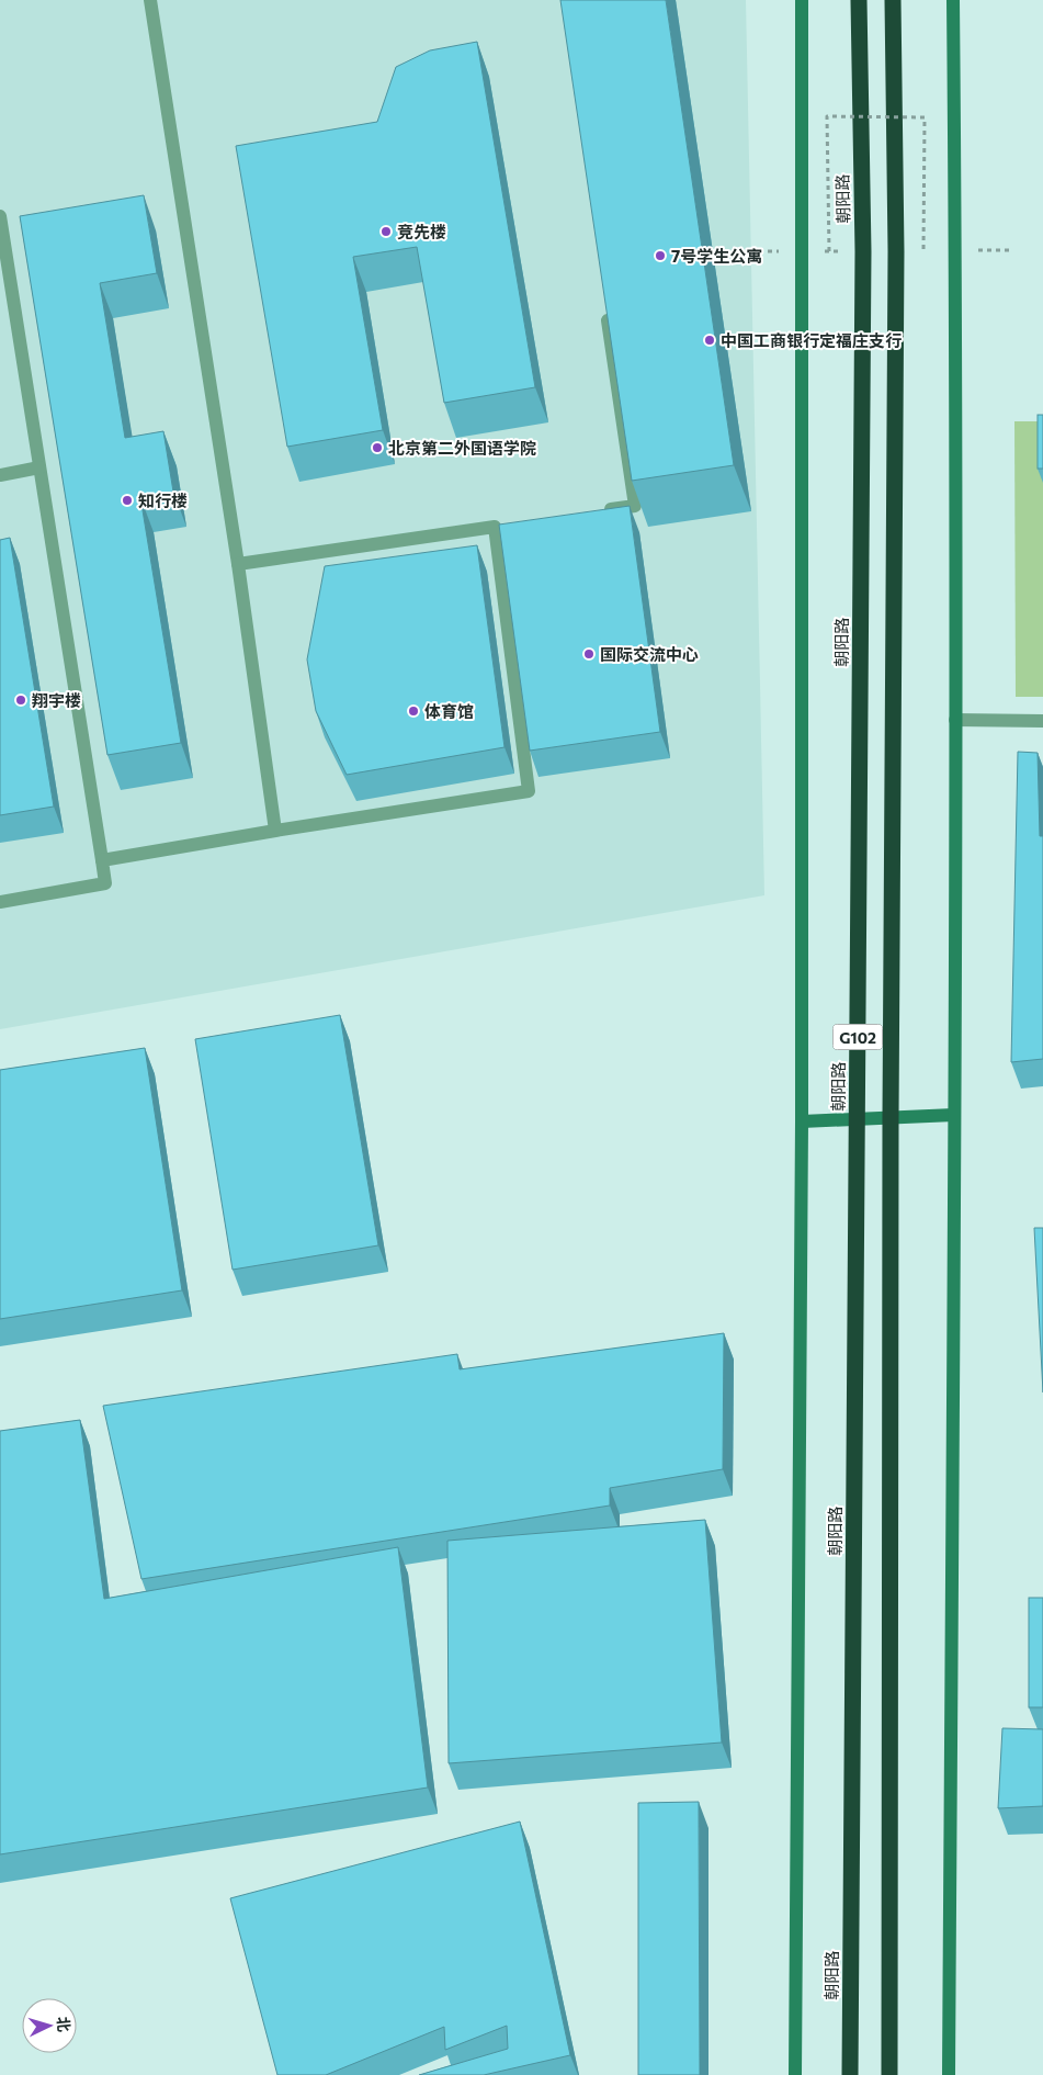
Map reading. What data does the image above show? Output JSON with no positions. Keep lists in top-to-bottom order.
{
  "streets": {
    "highway": ["朝阳路", "G102"]
  },
  "places": [
    "竞先楼",
    "7号学生公寓",
    "中国工商银行定福庄支行",
    "北京第二外国语学院",
    "知行楼",
    "国际交流中心",
    "翔宇楼",
    "体育馆"
  ],
  "north": "right"
}
